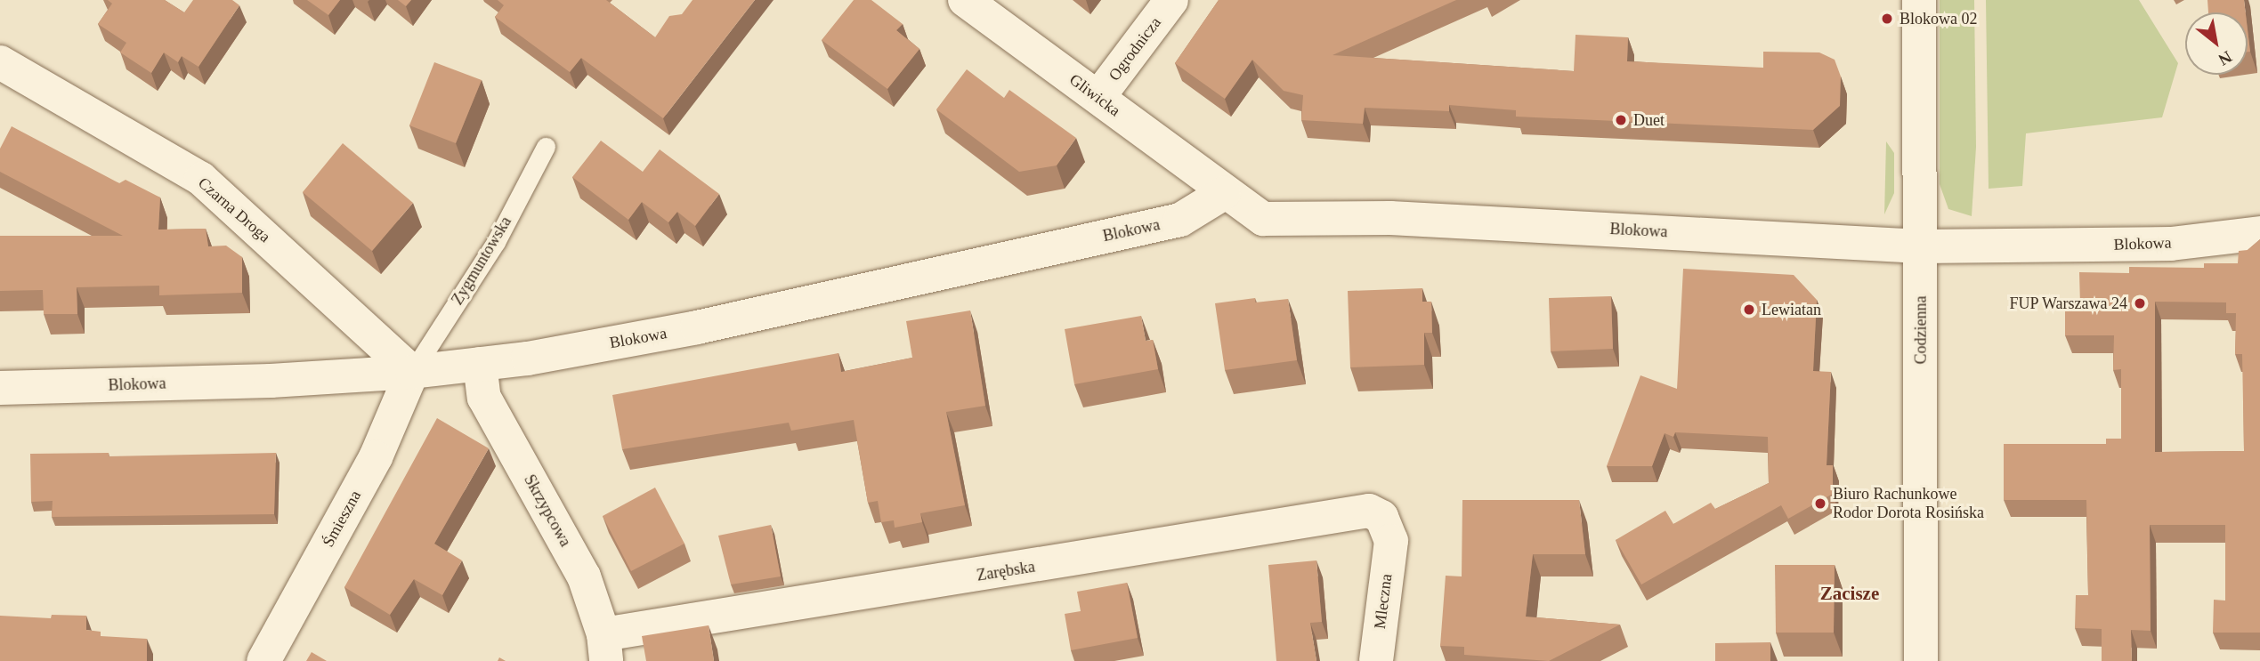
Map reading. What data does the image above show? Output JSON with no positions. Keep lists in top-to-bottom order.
{
  "streets": {
    "street": [
      "Ogrodnicza",
      "Gliwicka",
      "Czarna Droga",
      "Blokowa",
      "Codzienna",
      "Skrzypcowa",
      "Śmieszna",
      "Zarębska",
      "Mleczna"
    ],
    "lane": ["Zygmuntowska"]
  },
  "crossings": [
    ["Ogrodnicza", "Gliwicka"],
    ["Gliwicka", "Blokowa"],
    ["Czarna Droga", "Blokowa"],
    ["Czarna Droga", "Zygmuntowska"],
    ["Czarna Droga", "Śmieszna"],
    ["Blokowa", "Zygmuntowska"],
    ["Blokowa", "Codzienna"],
    ["Blokowa", "Skrzypcowa"],
    ["Blokowa", "Śmieszna"],
    ["Zygmuntowska", "Śmieszna"],
    ["Skrzypcowa", "Zarębska"],
    ["Zarębska", "Mleczna"]
  ],
  "districts": ["Zacisze"],
  "places": [
    "Blokowa 02",
    "Duet",
    "FUP Warszawa 24",
    "Lewiatan",
    "Biuro Rachunkowe Rodor Dorota Rosińska"
  ],
  "north": "bottom right"
}
